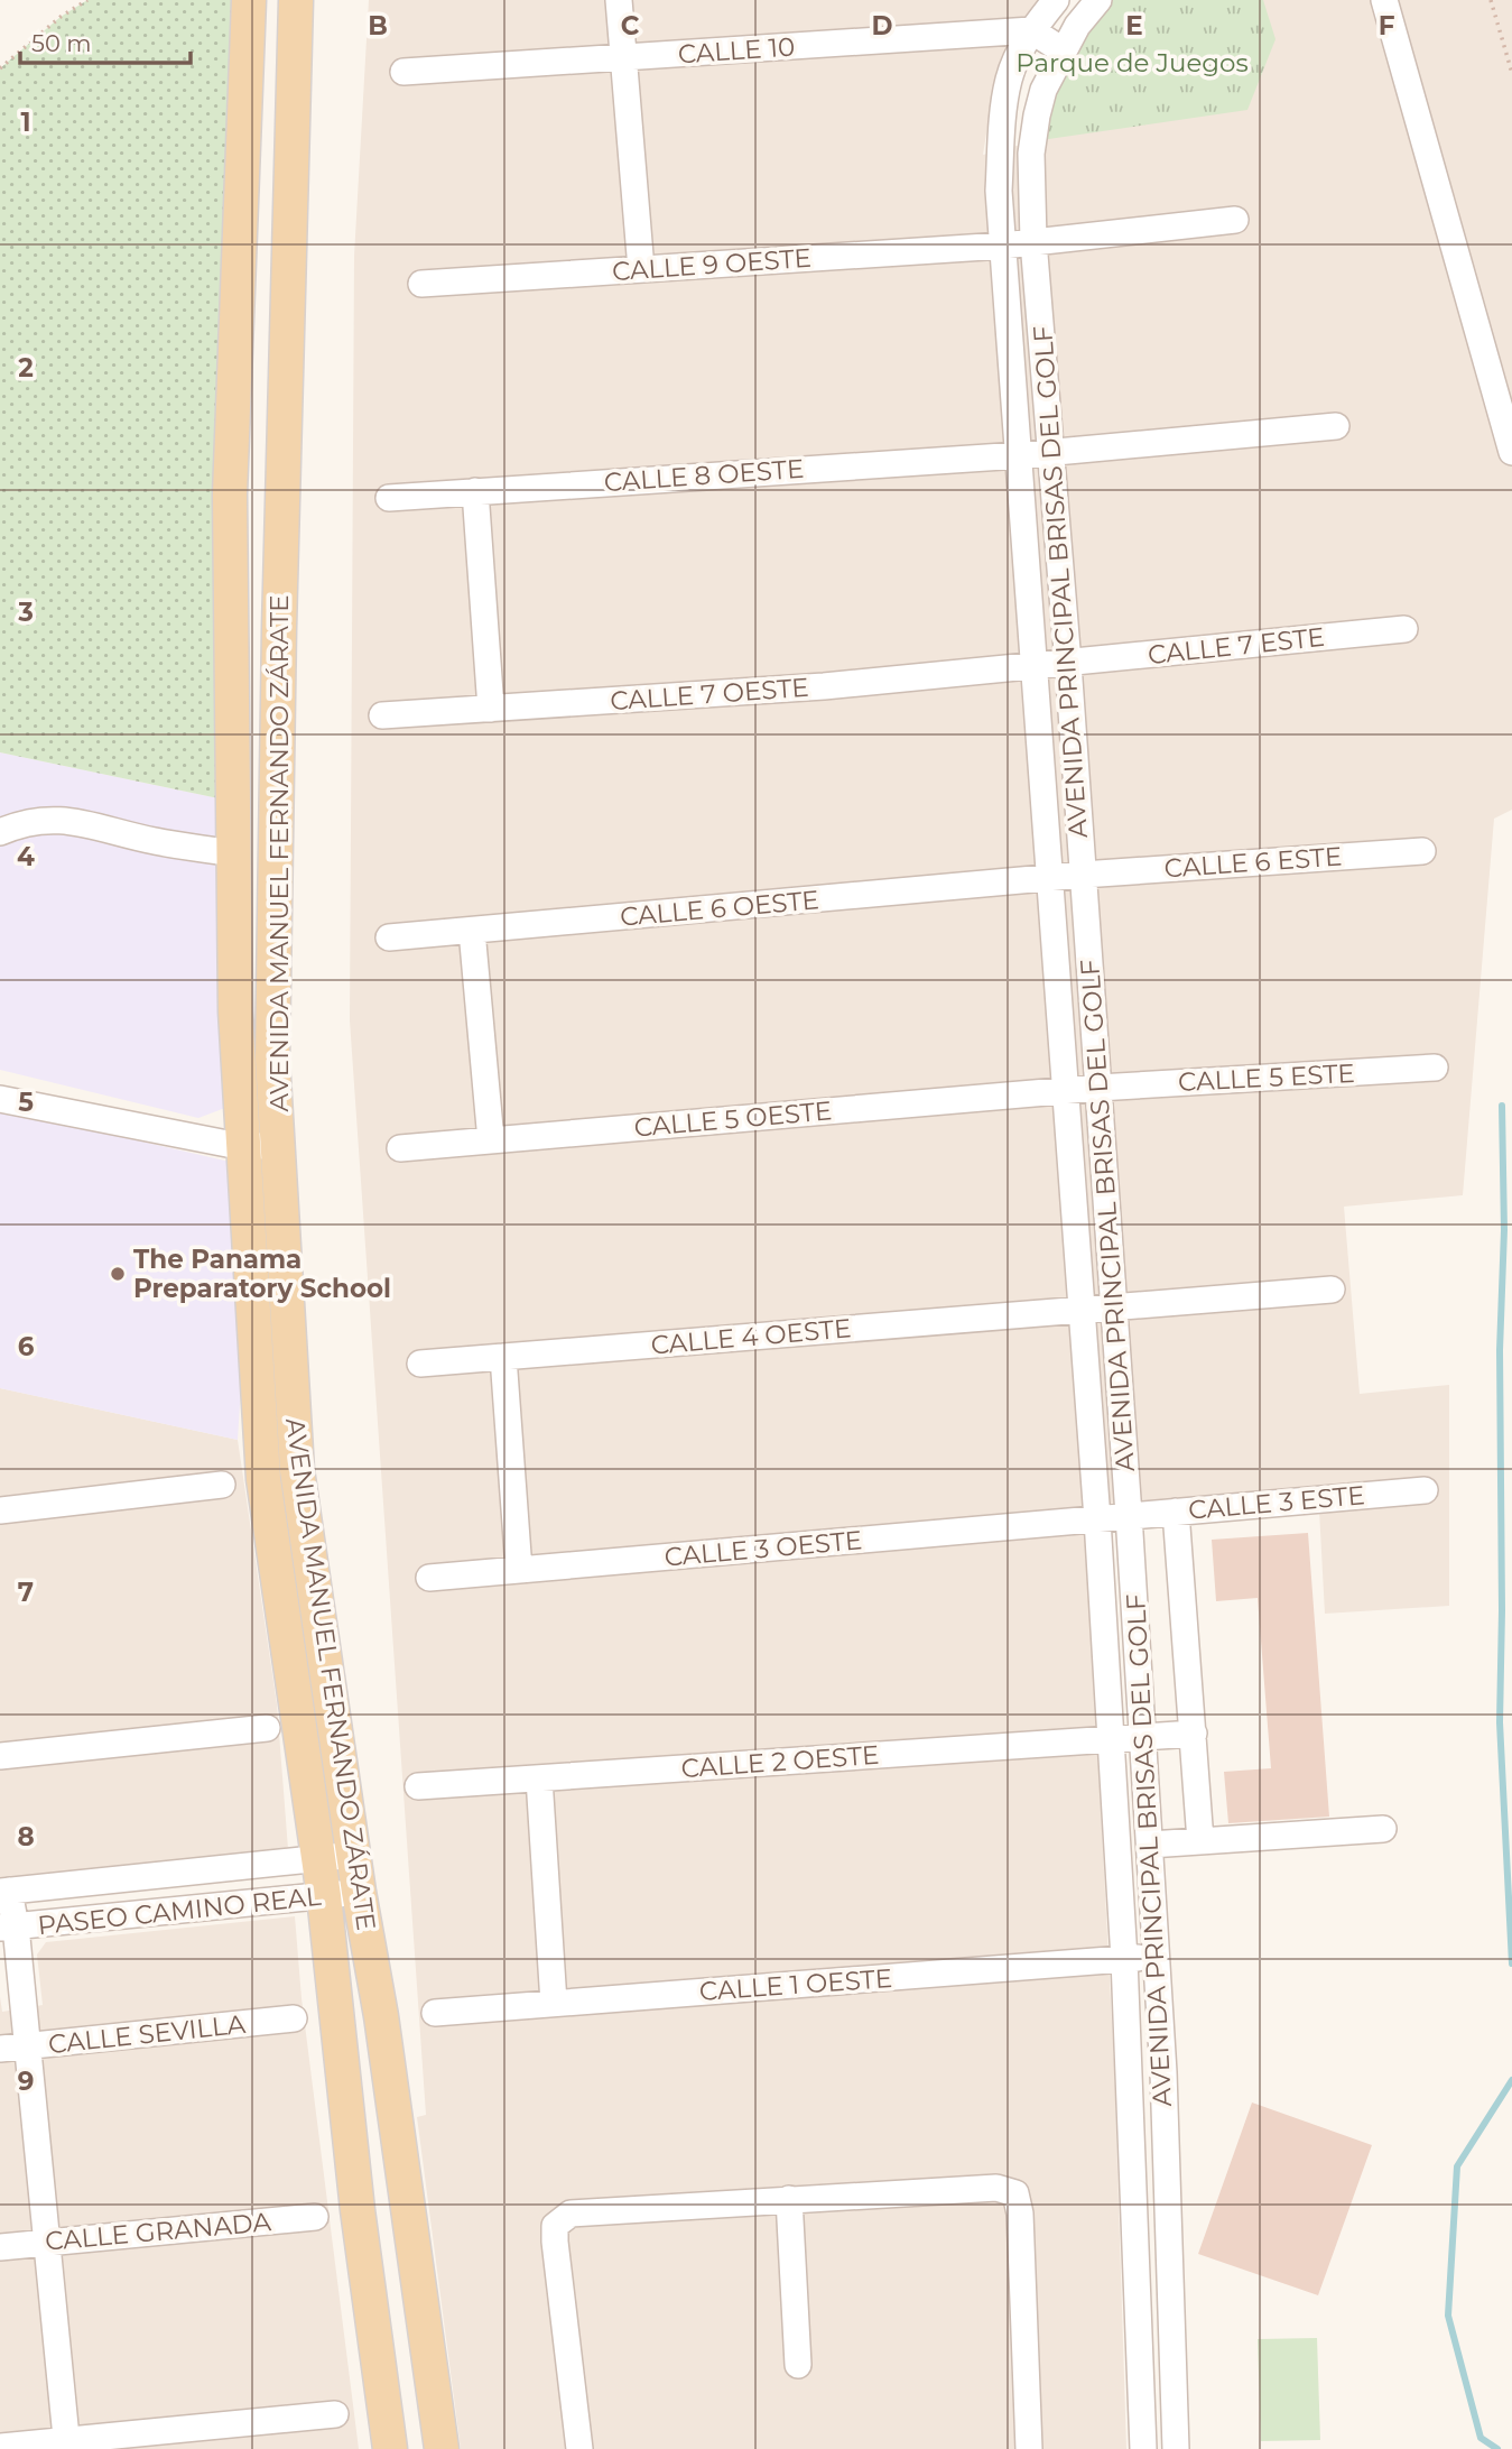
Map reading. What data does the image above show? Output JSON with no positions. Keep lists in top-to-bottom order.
{
  "streets": {
    "main road": ["AVENIDA MANUEL FERNANDO ZÁRATE"],
    "street": [
      "CALLE 10",
      "CALLE 9 OESTE",
      "CALLE 8 OESTE",
      "AVENIDA PRINCIPAL BRISAS DEL GOLF",
      "CALLE 7 ESTE",
      "CALLE 7 OESTE",
      "CALLE 6 ESTE",
      "CALLE 6 OESTE",
      "CALLE 5 ESTE",
      "CALLE 5 OESTE",
      "CALLE 4 OESTE",
      "CALLE 3 ESTE",
      "CALLE 3 OESTE",
      "CALLE 2 OESTE",
      "PASEO CAMINO REAL",
      "CALLE 1 OESTE",
      "CALLE SEVILLA",
      "CALLE GRANADA"
    ]
  },
  "crossings": [
    ["CALLE 10", "AVENIDA PRINCIPAL BRISAS DEL GOLF"],
    ["CALLE 9 OESTE", "AVENIDA PRINCIPAL BRISAS DEL GOLF"],
    ["CALLE 8 OESTE", "AVENIDA PRINCIPAL BRISAS DEL GOLF"],
    ["AVENIDA PRINCIPAL BRISAS DEL GOLF", "CALLE 7 ESTE"],
    ["AVENIDA PRINCIPAL BRISAS DEL GOLF", "CALLE 7 OESTE"],
    ["AVENIDA PRINCIPAL BRISAS DEL GOLF", "CALLE 6 ESTE"],
    ["AVENIDA PRINCIPAL BRISAS DEL GOLF", "CALLE 6 OESTE"],
    ["AVENIDA PRINCIPAL BRISAS DEL GOLF", "CALLE 5 ESTE"],
    ["AVENIDA PRINCIPAL BRISAS DEL GOLF", "CALLE 5 OESTE"],
    ["AVENIDA PRINCIPAL BRISAS DEL GOLF", "CALLE 4 OESTE"],
    ["AVENIDA PRINCIPAL BRISAS DEL GOLF", "CALLE 3 ESTE"],
    ["AVENIDA PRINCIPAL BRISAS DEL GOLF", "CALLE 3 OESTE"],
    ["AVENIDA PRINCIPAL BRISAS DEL GOLF", "CALLE 2 OESTE"],
    ["AVENIDA PRINCIPAL BRISAS DEL GOLF", "CALLE 1 OESTE"],
    ["CALLE 7 ESTE", "CALLE 7 OESTE"],
    ["AVENIDA MANUEL FERNANDO ZÁRATE", "PASEO CAMINO REAL"],
    ["CALLE 6 ESTE", "CALLE 6 OESTE"],
    ["CALLE 5 ESTE", "CALLE 5 OESTE"],
    ["CALLE 3 ESTE", "CALLE 3 OESTE"]
  ],
  "parks": ["Parque de Juegos"],
  "places": ["The Panama Preparatory School"],
  "scale_bar": "50 m",
  "grid": {
    "columns": [
      "B",
      "C",
      "D",
      "E",
      "F"
    ],
    "rows": [
      "1",
      "2",
      "3",
      "4",
      "5",
      "6",
      "7",
      "8",
      "9"
    ]
  }
}
